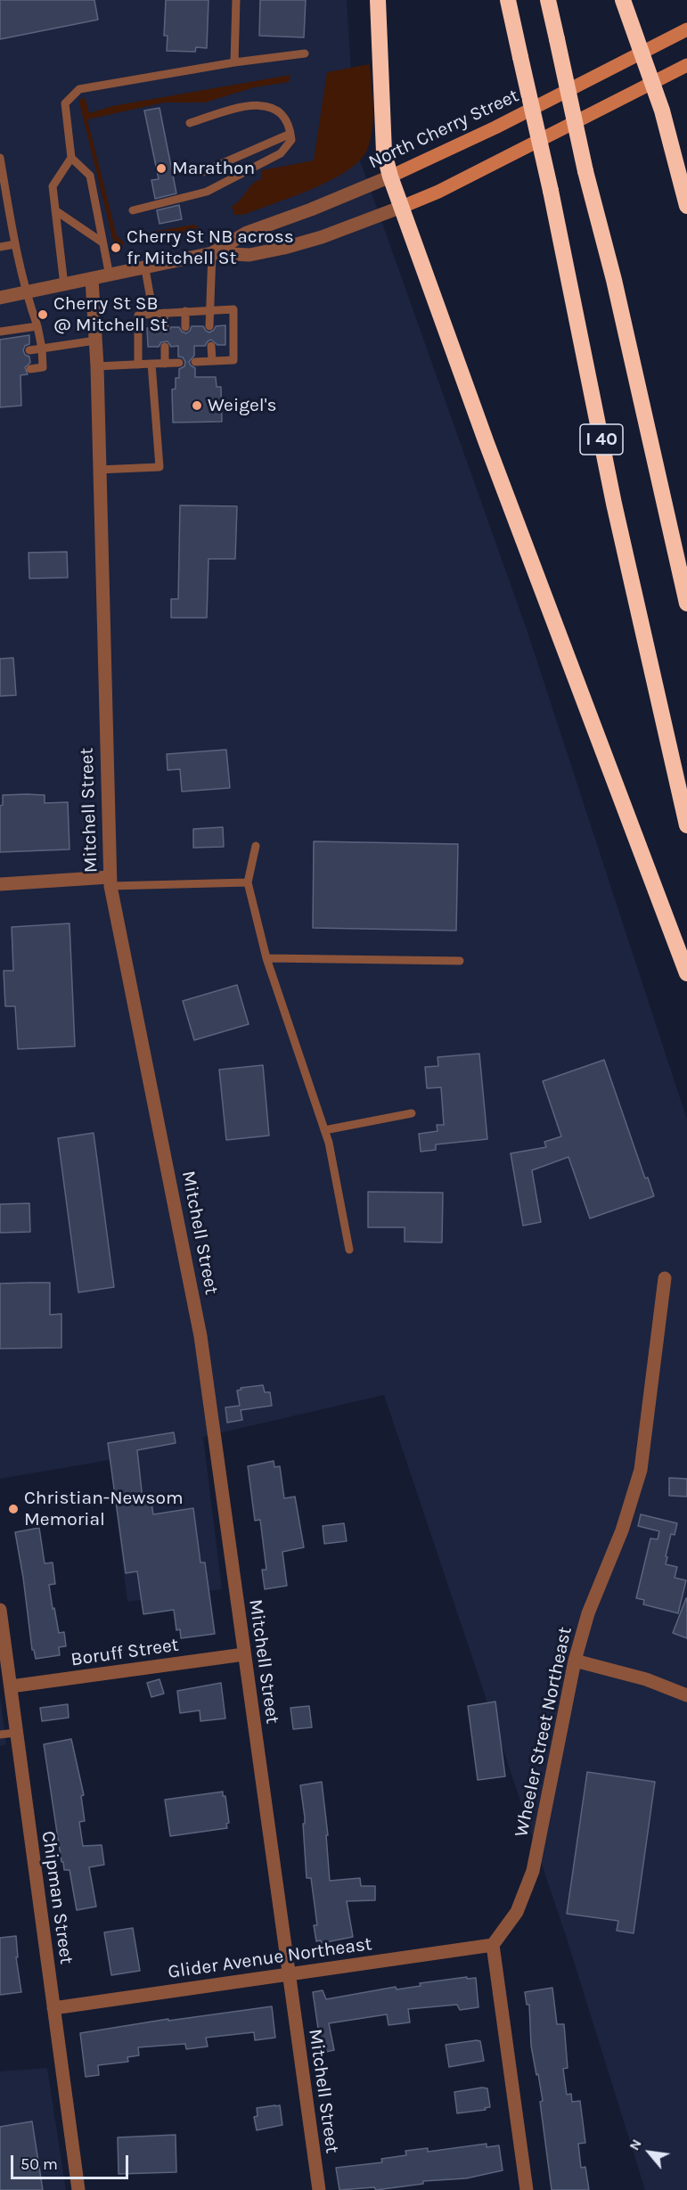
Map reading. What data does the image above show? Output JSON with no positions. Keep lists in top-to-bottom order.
{
  "streets": {
    "highway": ["I 40"],
    "main road": ["North Cherry Street"],
    "street": [
      "Mitchell Street",
      "Boruff Street",
      "Wheeler Street Northeast",
      "Chipman Street",
      "Glider Avenue Northeast"
    ]
  },
  "crossings": [
    ["North Cherry Street", "Mitchell Street"],
    ["Mitchell Street", "Boruff Street"],
    ["Mitchell Street", "Glider Avenue Northeast"],
    ["Boruff Street", "Chipman Street"],
    ["Wheeler Street Northeast", "Glider Avenue Northeast"],
    ["Chipman Street", "Glider Avenue Northeast"]
  ],
  "places": [
    "Marathon",
    "Cherry St NB across fr Mitchell St",
    "Cherry St SB @ Mitchell St",
    "Weigel's",
    "Christian-Newsom Memorial"
  ],
  "scale_bar": "50 m",
  "north": "top left"
}
